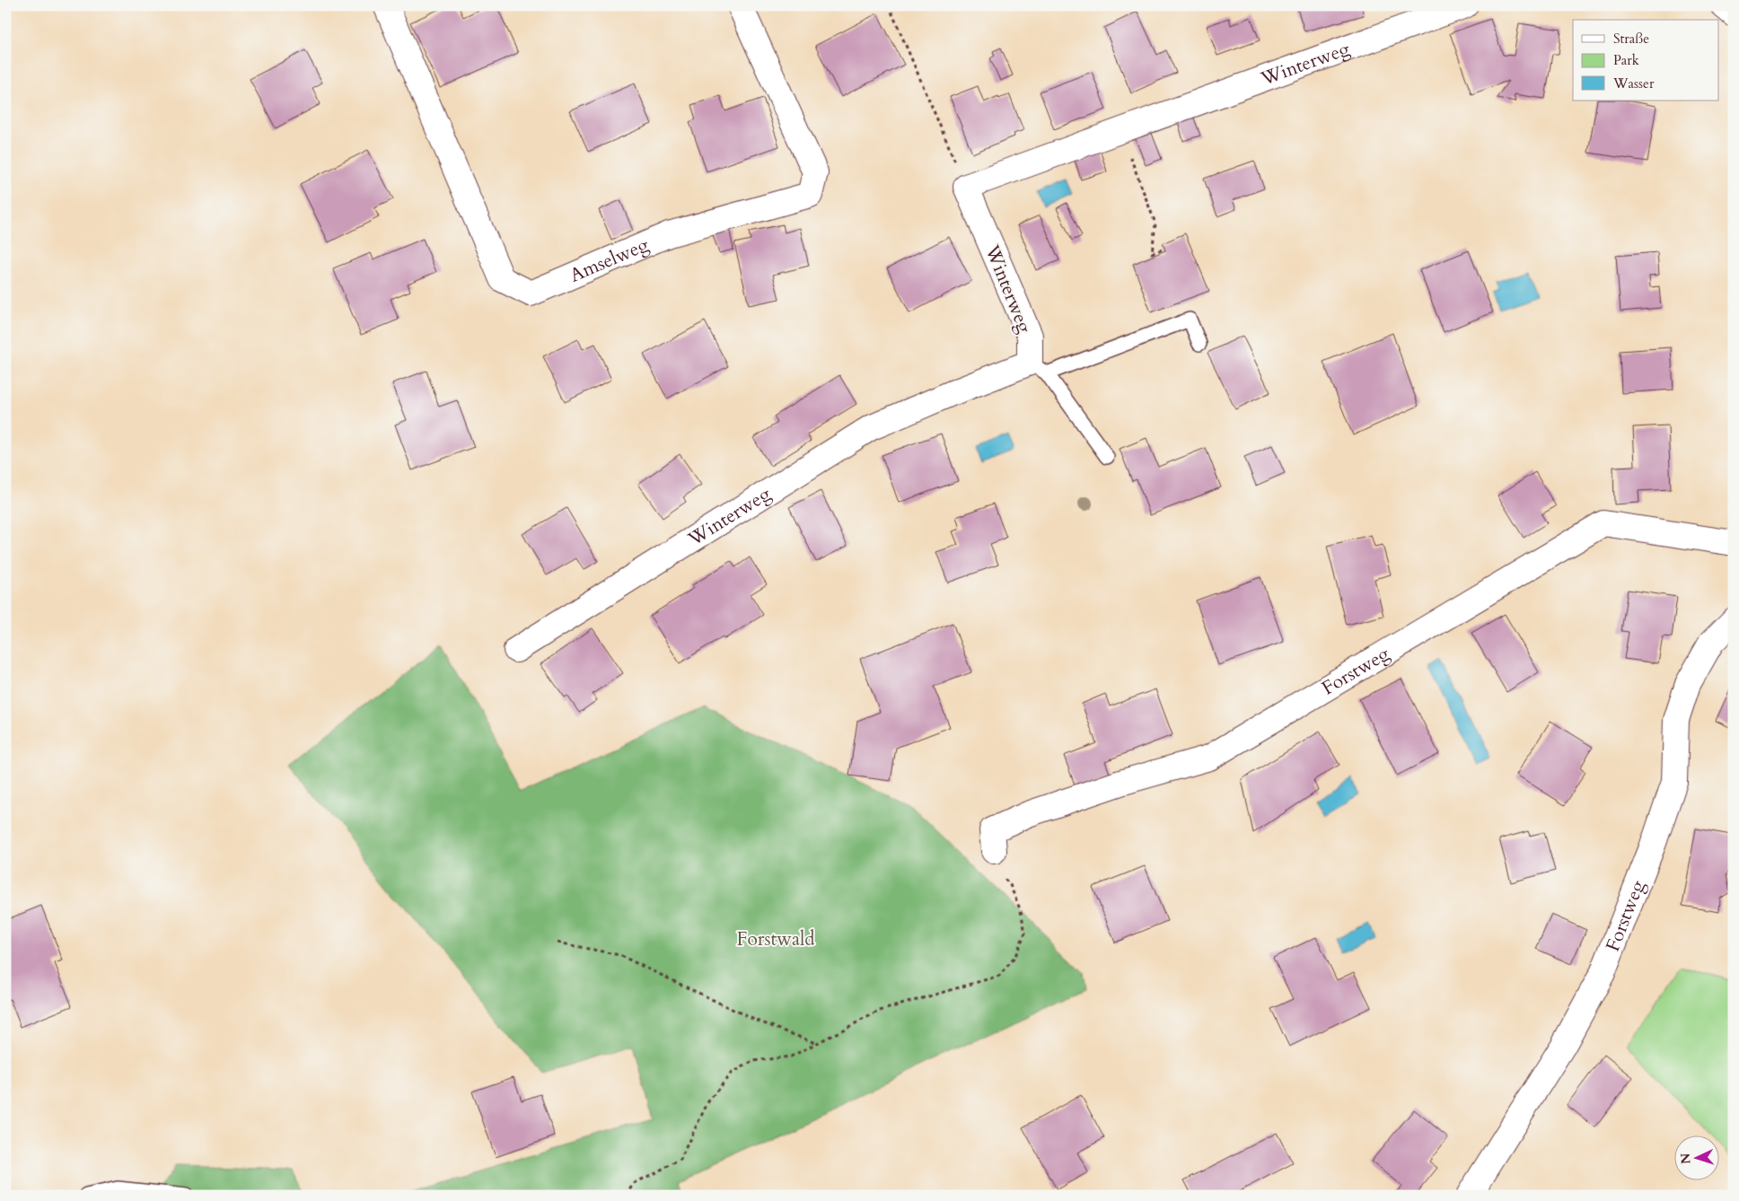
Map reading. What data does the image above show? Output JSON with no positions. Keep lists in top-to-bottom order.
{
  "streets": {
    "street": ["Winterweg", "Amselweg", "Forstweg"]
  },
  "parks": ["Forstwald"],
  "legend": ["Straße", "Park", "Wasser"],
  "north": "left"
}
